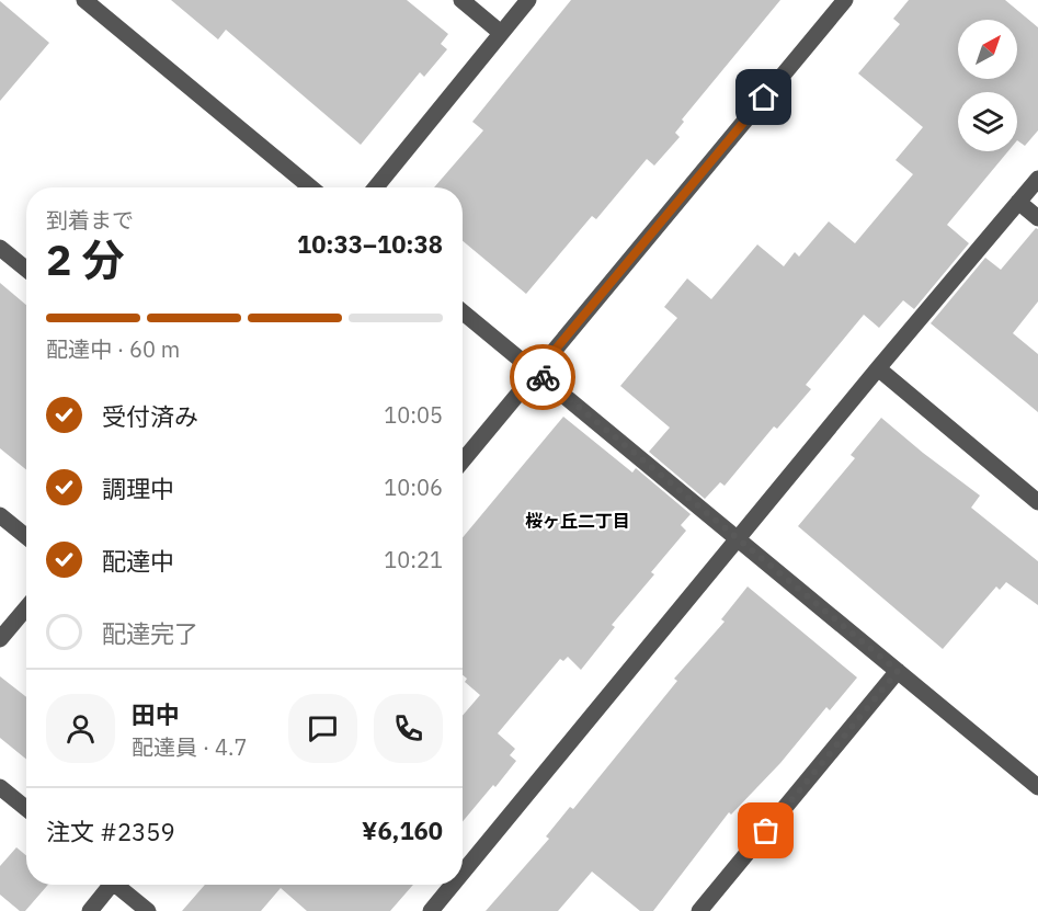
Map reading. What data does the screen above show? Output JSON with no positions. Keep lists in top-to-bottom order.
{
  "districts": ["桜ヶ丘二丁目"],
  "north": "top right",
  "page": {
    "heading": ["2 分", "到着まで", "10:33–10:38"],
    "panel": [
      "田中",
      "配達員 · 4.7",
      "注文 #2359",
      "¥6,160"
    ],
    "bar": "配達中 · 60 m",
    "list": [
      ["受付済み", "10:05"],
      ["調理中", "10:06"],
      ["配達中", "10:21"],
      "配達完了"
    ]
  }
}
